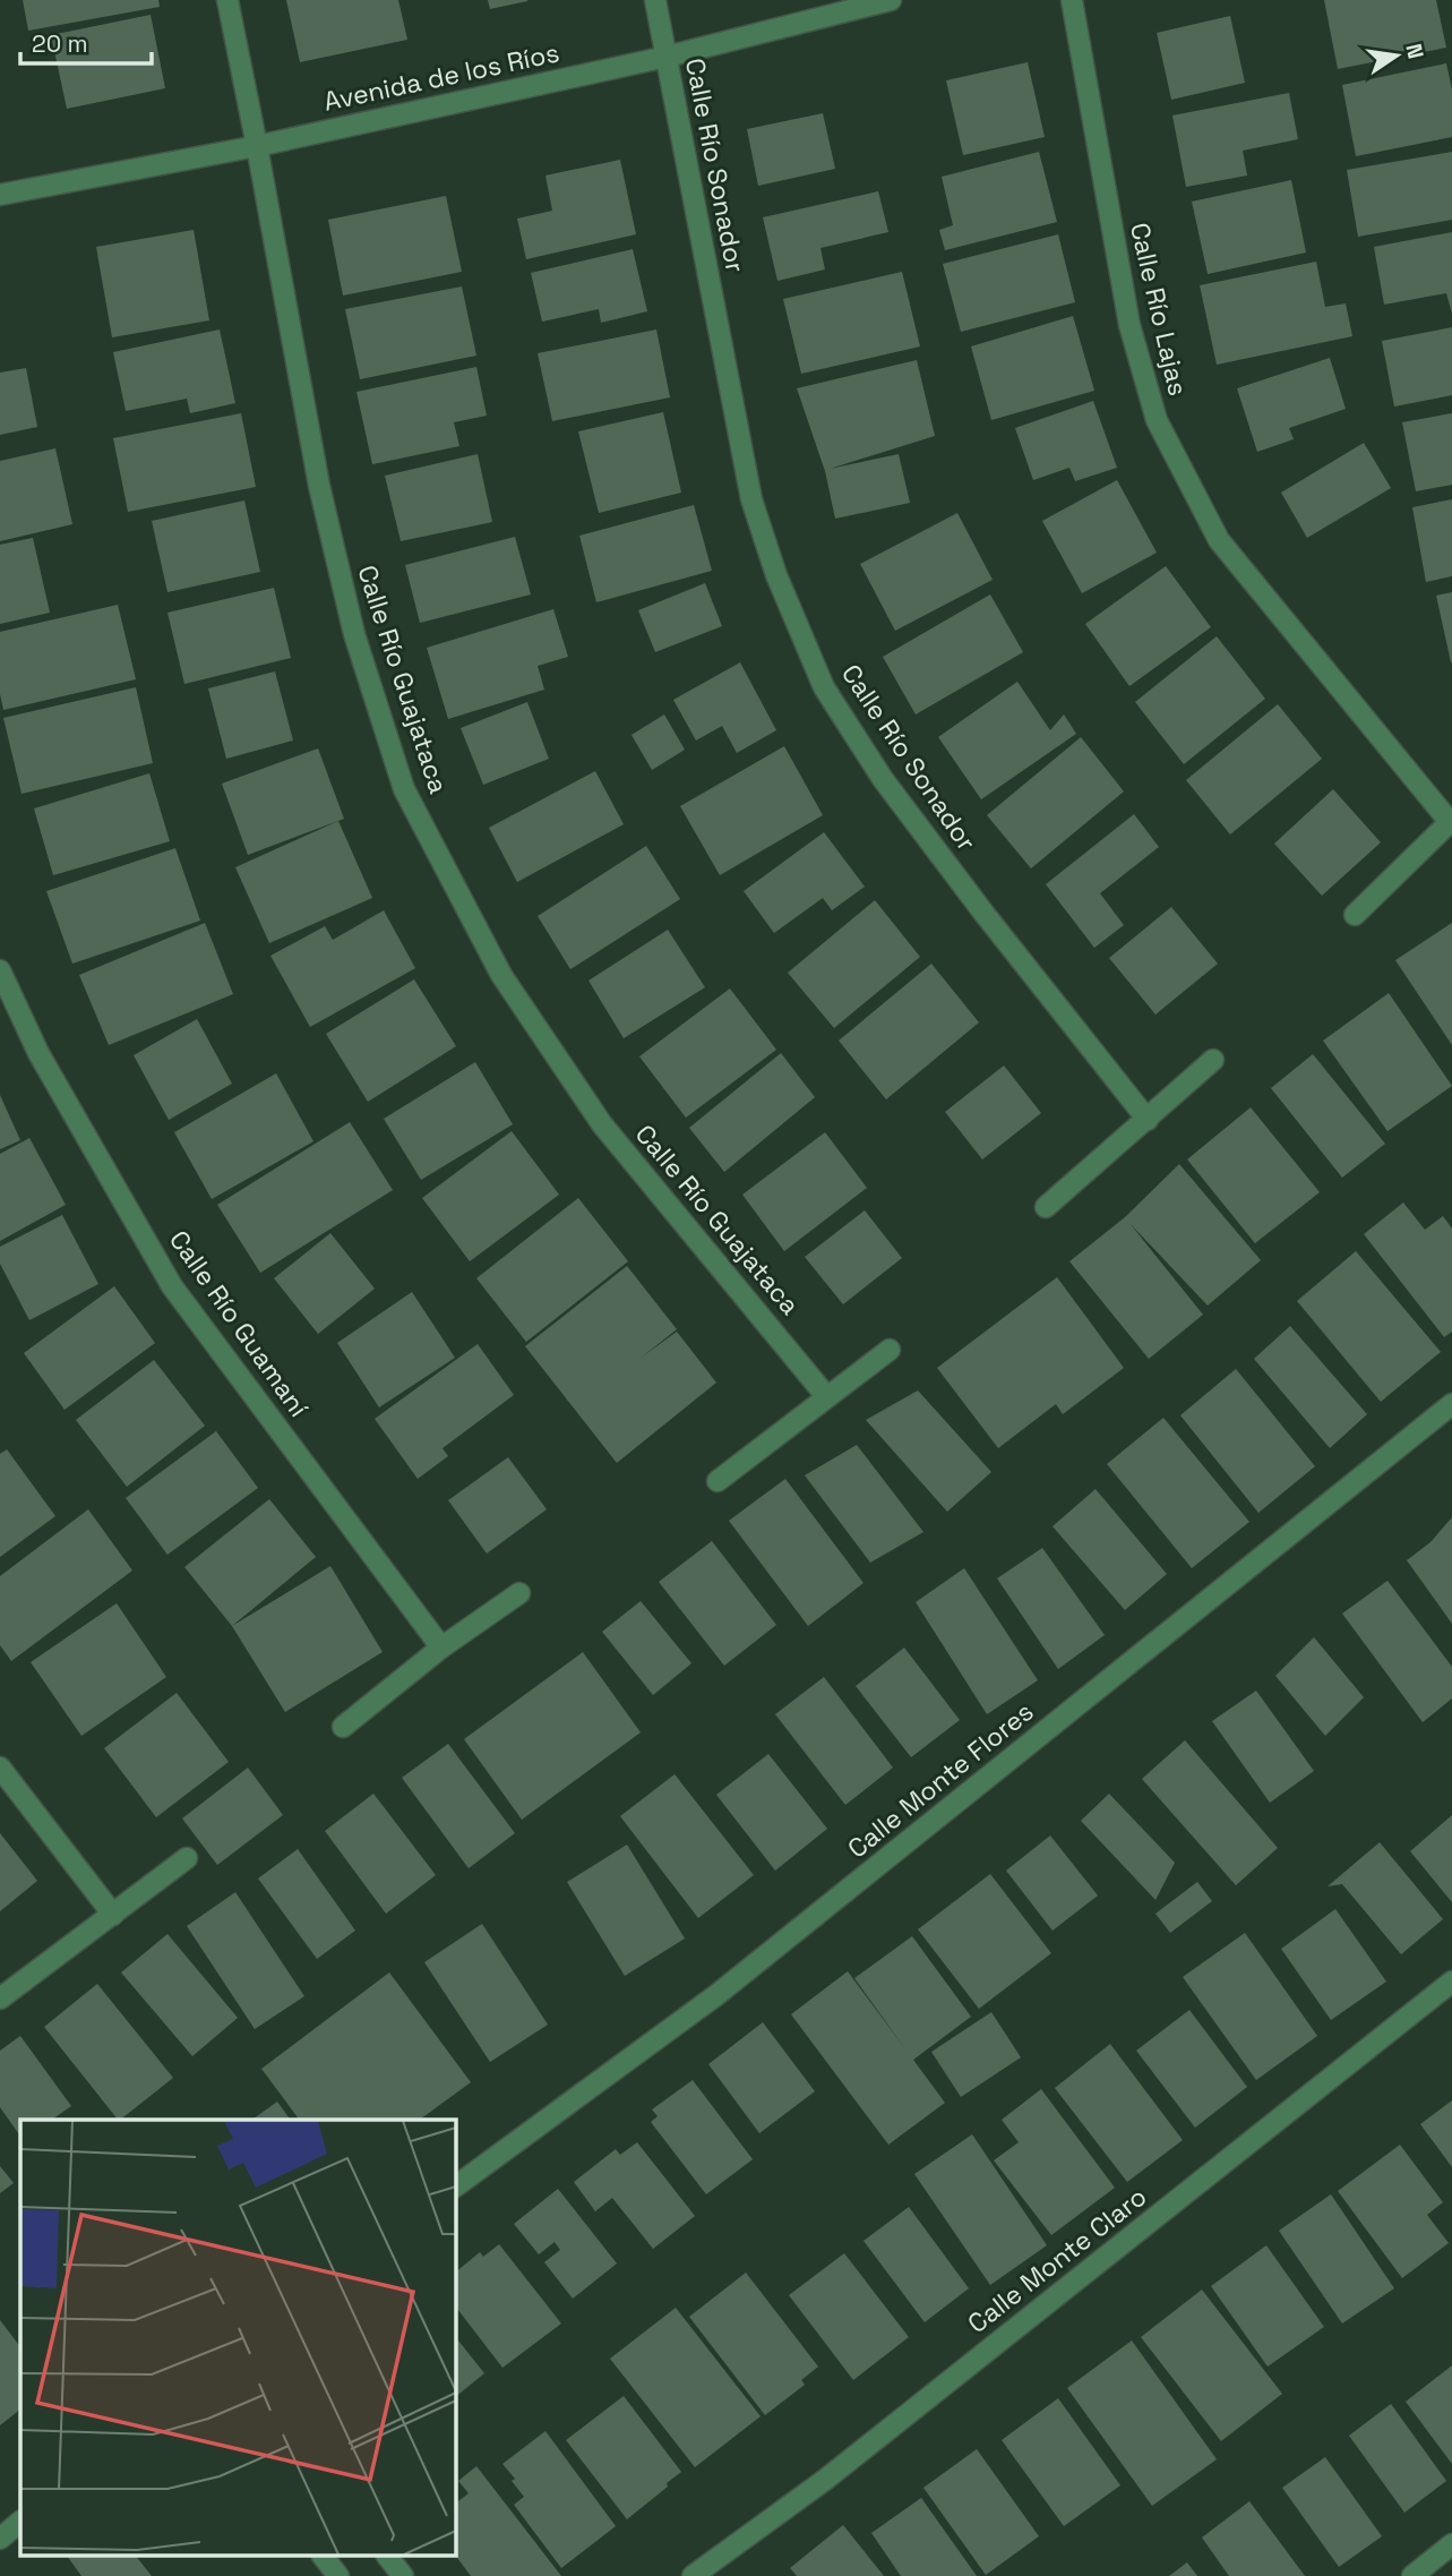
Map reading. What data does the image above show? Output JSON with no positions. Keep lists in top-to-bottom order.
{
  "streets": {
    "street": [
      "Avenida de los Ríos",
      "Calle Río Sonador",
      "Calle Río Lajas",
      "Calle Río Guajataca",
      "Calle Río Guamaní",
      "Calle Monte Flores",
      "Calle Monte Claro"
    ]
  },
  "crossings": [
    ["Avenida de los Ríos", "Calle Río Sonador"],
    ["Avenida de los Ríos", "Calle Río Guajataca"]
  ],
  "scale_bar": "20 m",
  "north": "right"
}
